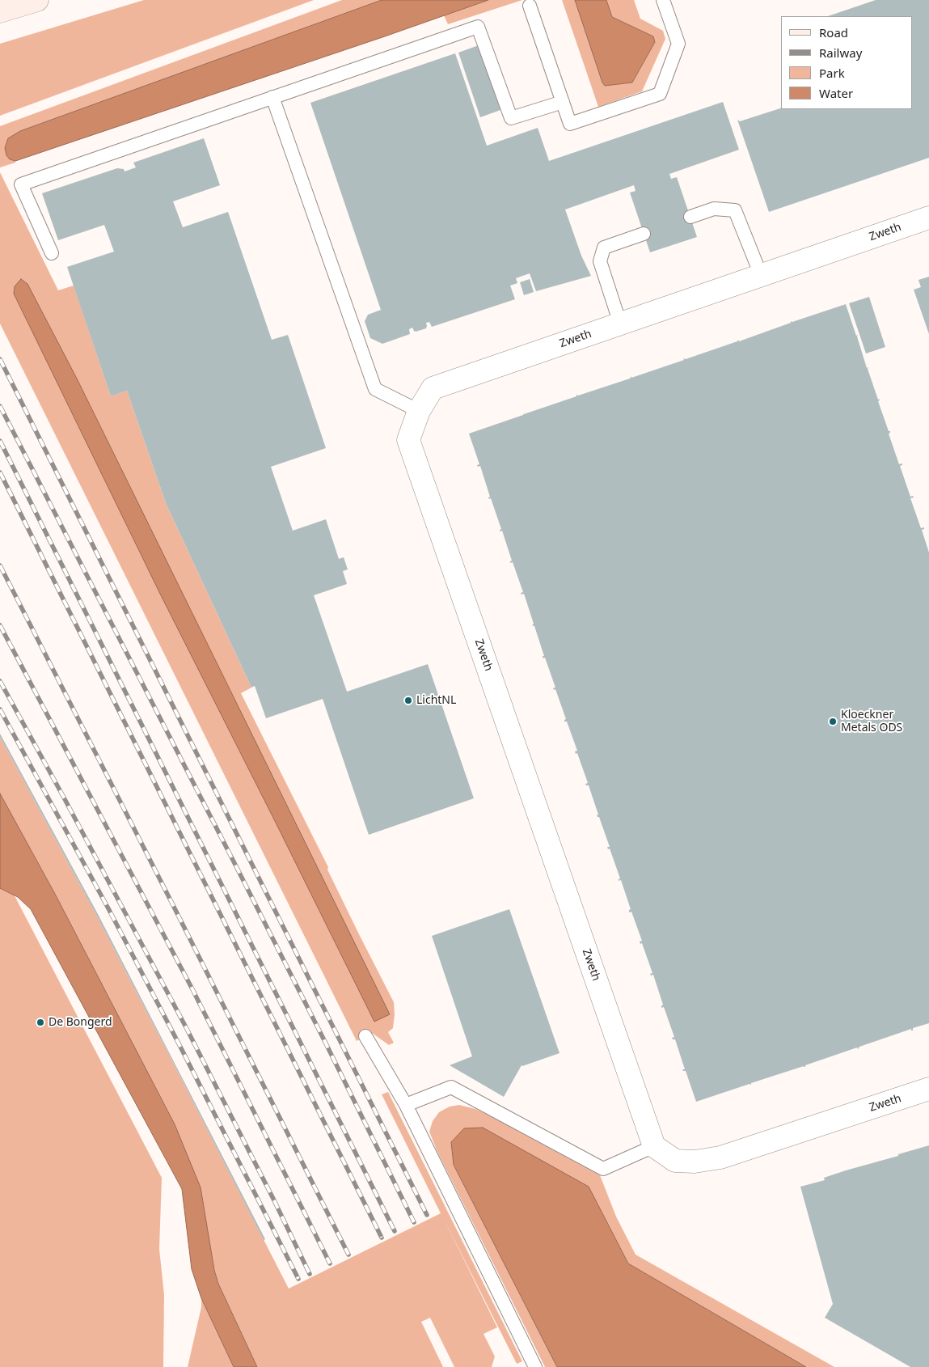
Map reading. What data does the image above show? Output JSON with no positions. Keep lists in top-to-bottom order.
{
  "streets": {
    "street": ["Zweth"]
  },
  "places": ["LichtNL", "Kloeckner Metals ODS", "De Bongerd"],
  "legend": [
    "Road",
    "Railway",
    "Park",
    "Water"
  ]
}
